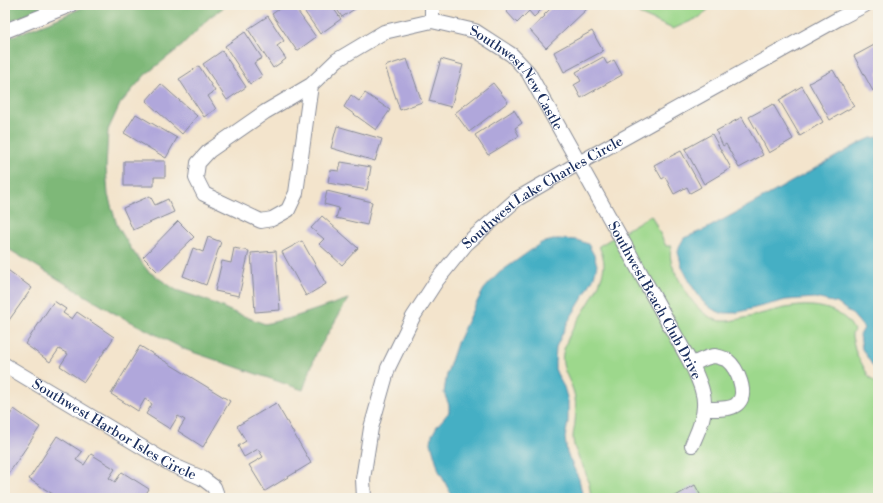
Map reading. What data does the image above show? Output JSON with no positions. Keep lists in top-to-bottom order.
{
  "streets": {
    "street": [
      "Southwest New Castle",
      "Southwest Lake Charles Circle",
      "Southwest Beach Club Drive",
      "Southwest Harbor Isles Circle"
    ]
  },
  "crossings": [
    ["Southwest New Castle", "Southwest Lake Charles Circle"],
    ["Southwest New Castle", "Southwest Beach Club Drive"],
    ["Southwest Lake Charles Circle", "Southwest Beach Club Drive"]
  ]
}
